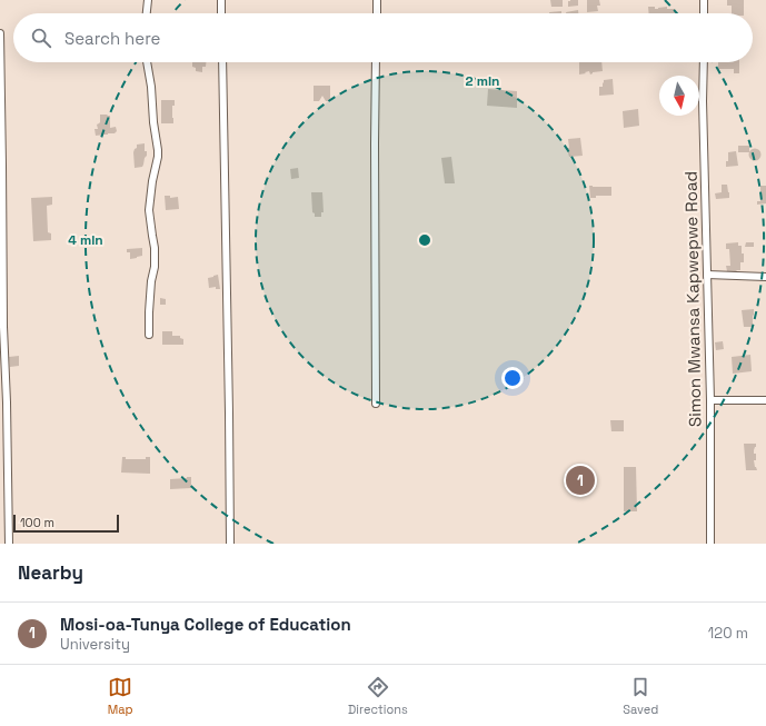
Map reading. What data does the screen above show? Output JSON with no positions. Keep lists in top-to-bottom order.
{
  "streets": {
    "street": ["Simon Mwansa Kapwepwe Road"]
  },
  "scale_bar": "100 m",
  "north": "bottom",
  "page": {
    "search": "Search here",
    "pins": "1",
    "scale": "100 m",
    "heading": "Nearby",
    "list": [
      {
        "mark": "1",
        "name": "Mosi-oa-Tunya College of Education",
        "note": "University",
        "value": "120 m"
      }
    ],
    "nav": ["Map", "Directions", "Saved"]
  },
  "rings": ["2 min", "4 min"]
}
